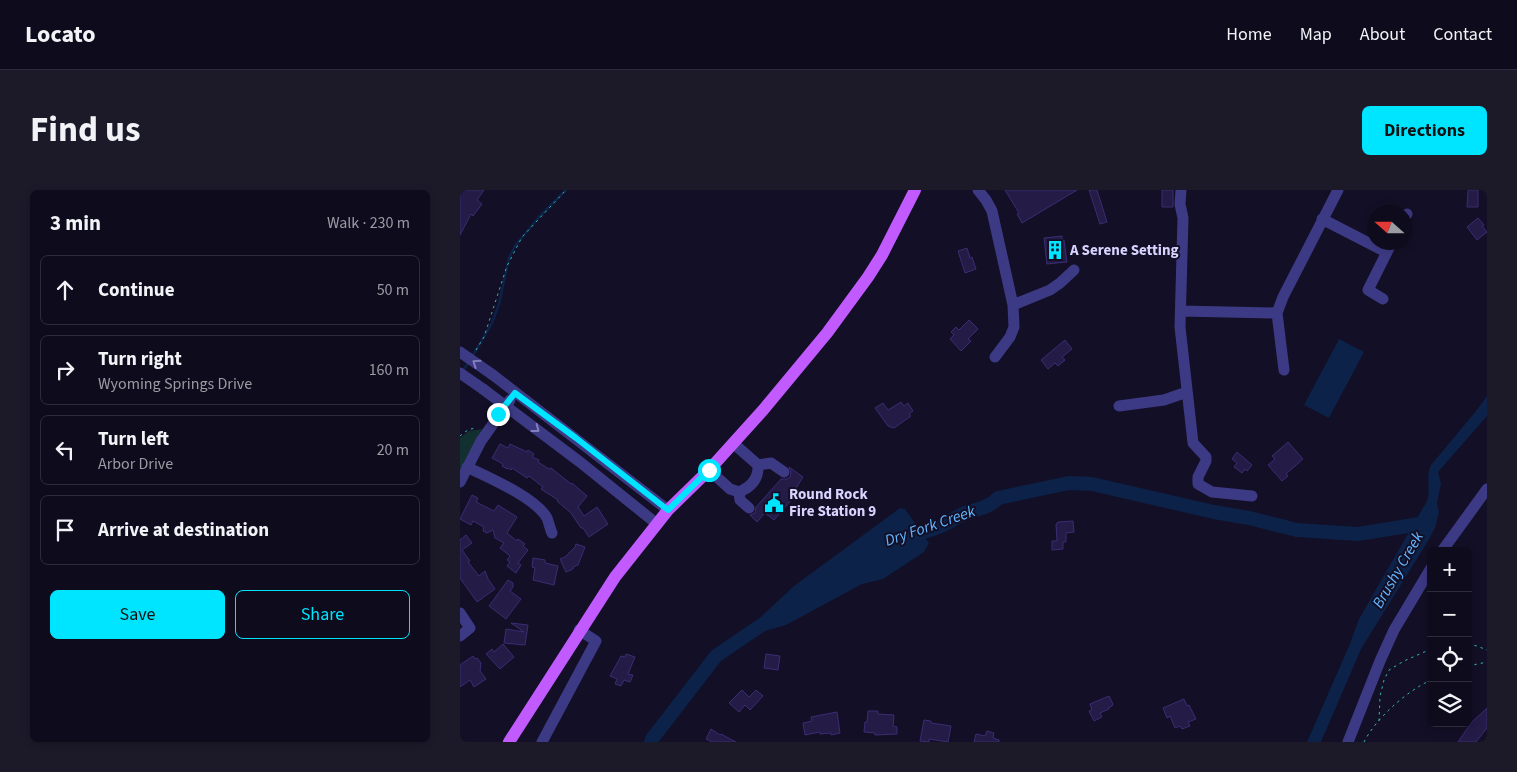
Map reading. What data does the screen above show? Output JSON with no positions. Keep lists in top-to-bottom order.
{
  "water": ["Dry Fork Creek", "Brushy Creek"],
  "places": {
    "building": ["A Serene Setting"],
    "public building": ["Round Rock Fire Station 9"]
  },
  "north": "left",
  "page": {
    "header": "Locato",
    "nav": [
      "Home",
      "Map",
      "About",
      "Contact"
    ],
    "title": "Find us",
    "buttons": [
      "Directions",
      ["Save", "Share"]
    ],
    "heading": ["3 min", "Walk · 230 m"],
    "list": [
      ["Continue", "50 m"],
      ["Turn right", "Wyoming Springs Drive", "160 m"],
      ["Turn left", "Arbor Drive", "20 m"],
      "Arrive at destination"
    ],
    "map_buttons": ["+", "−"]
  }
}
